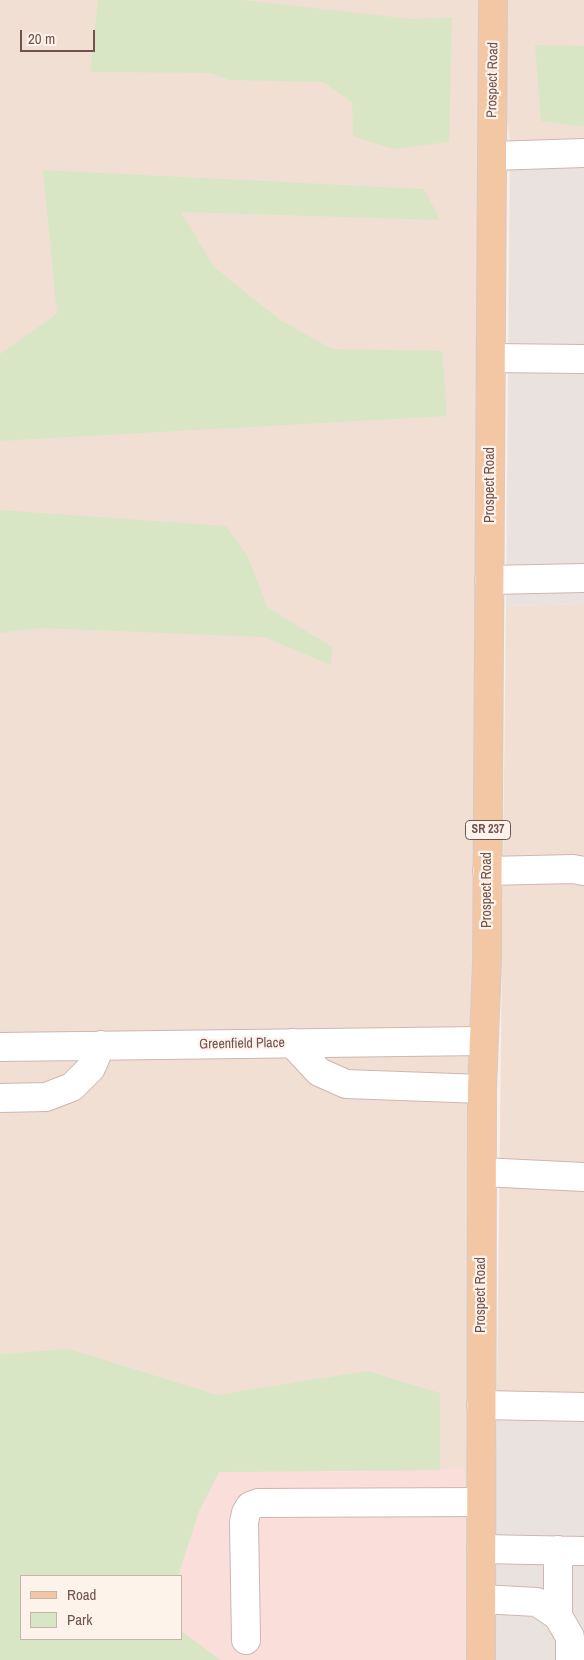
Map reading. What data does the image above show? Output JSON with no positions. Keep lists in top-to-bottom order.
{
  "streets": {
    "main road": ["Prospect Road", "SR 237"],
    "street": ["Greenfield Place"]
  },
  "crossings": [
    ["Prospect Road", "Greenfield Place"]
  ],
  "legend": ["Road", "Park"],
  "scale_bar": "20 m"
}
